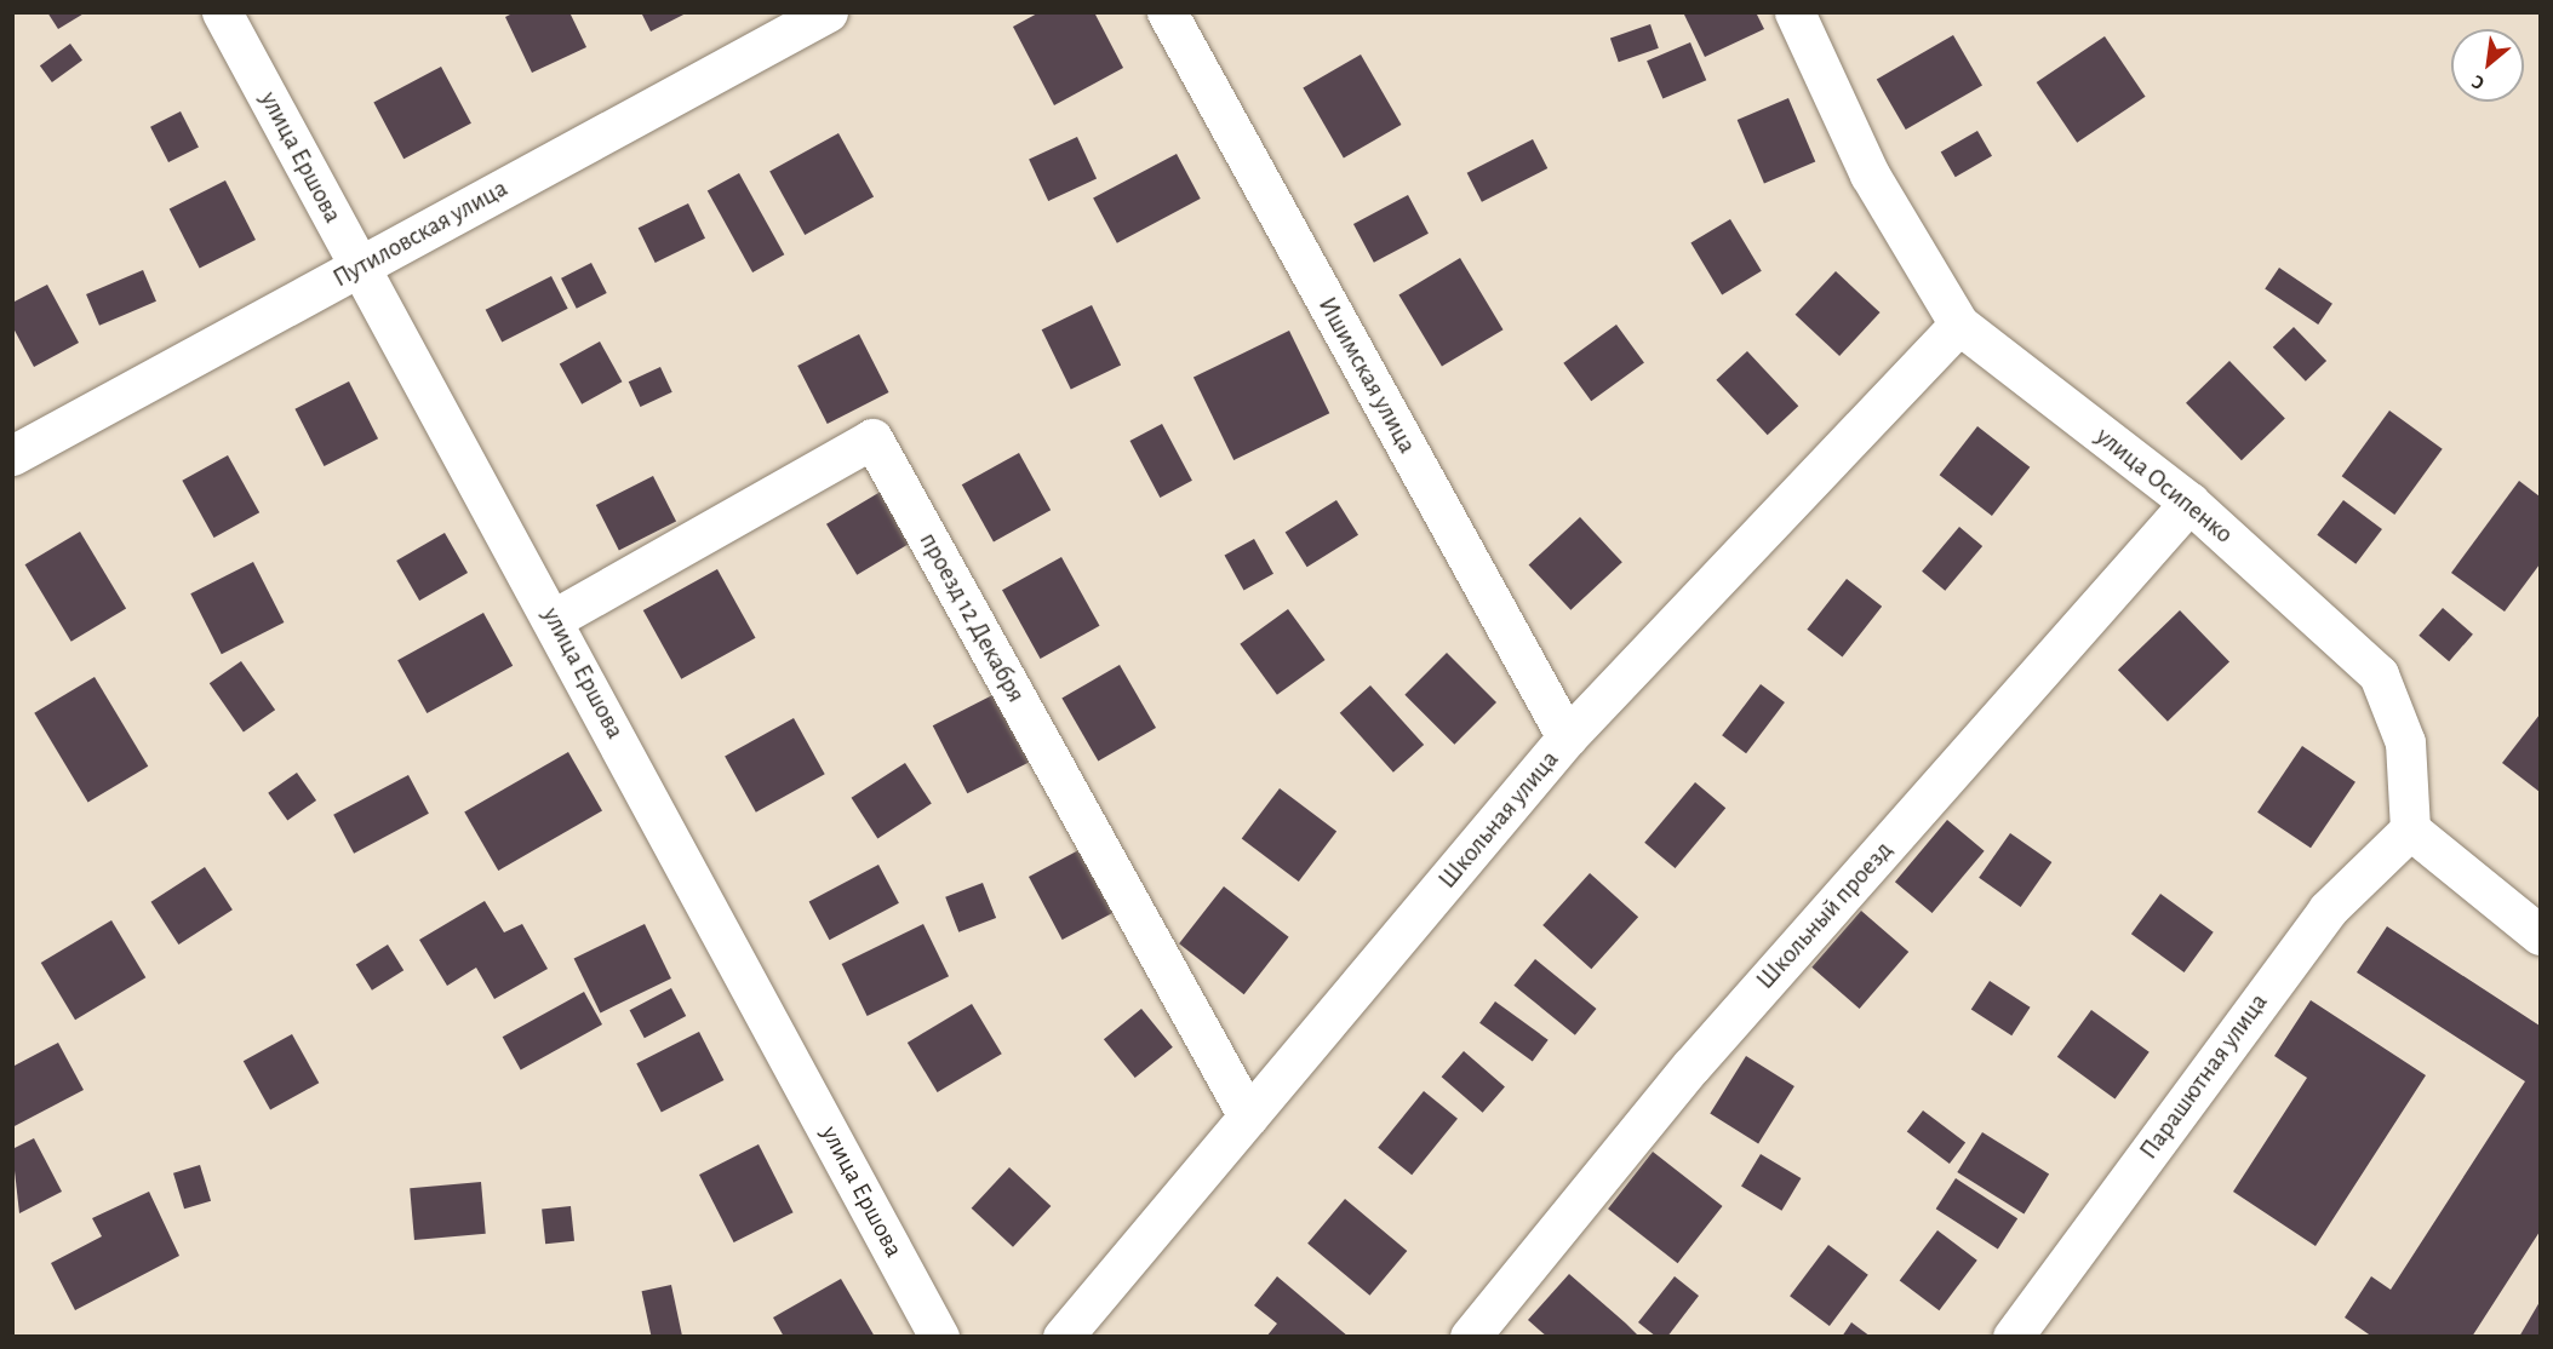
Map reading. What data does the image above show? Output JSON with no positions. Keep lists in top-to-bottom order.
{
  "streets": {
    "street": [
      "улица Ершова",
      "Путиловская улица",
      "Ишимская улица",
      "улица Осипенко",
      "проезд 12 Декабря",
      "Школьная улица",
      "Школьный проезд",
      "Парашютная улица"
    ]
  },
  "crossings": [
    ["улица Ершова", "Путиловская улица"],
    ["улица Ершова", "проезд 12 Декабря"],
    ["Ишимская улица", "Школьная улица"],
    ["улица Осипенко", "Школьная улица"],
    ["улица Осипенко", "Школьный проезд"],
    ["улица Осипенко", "Парашютная улица"],
    ["проезд 12 Декабря", "Школьная улица"]
  ],
  "north": "bottom left"
}
